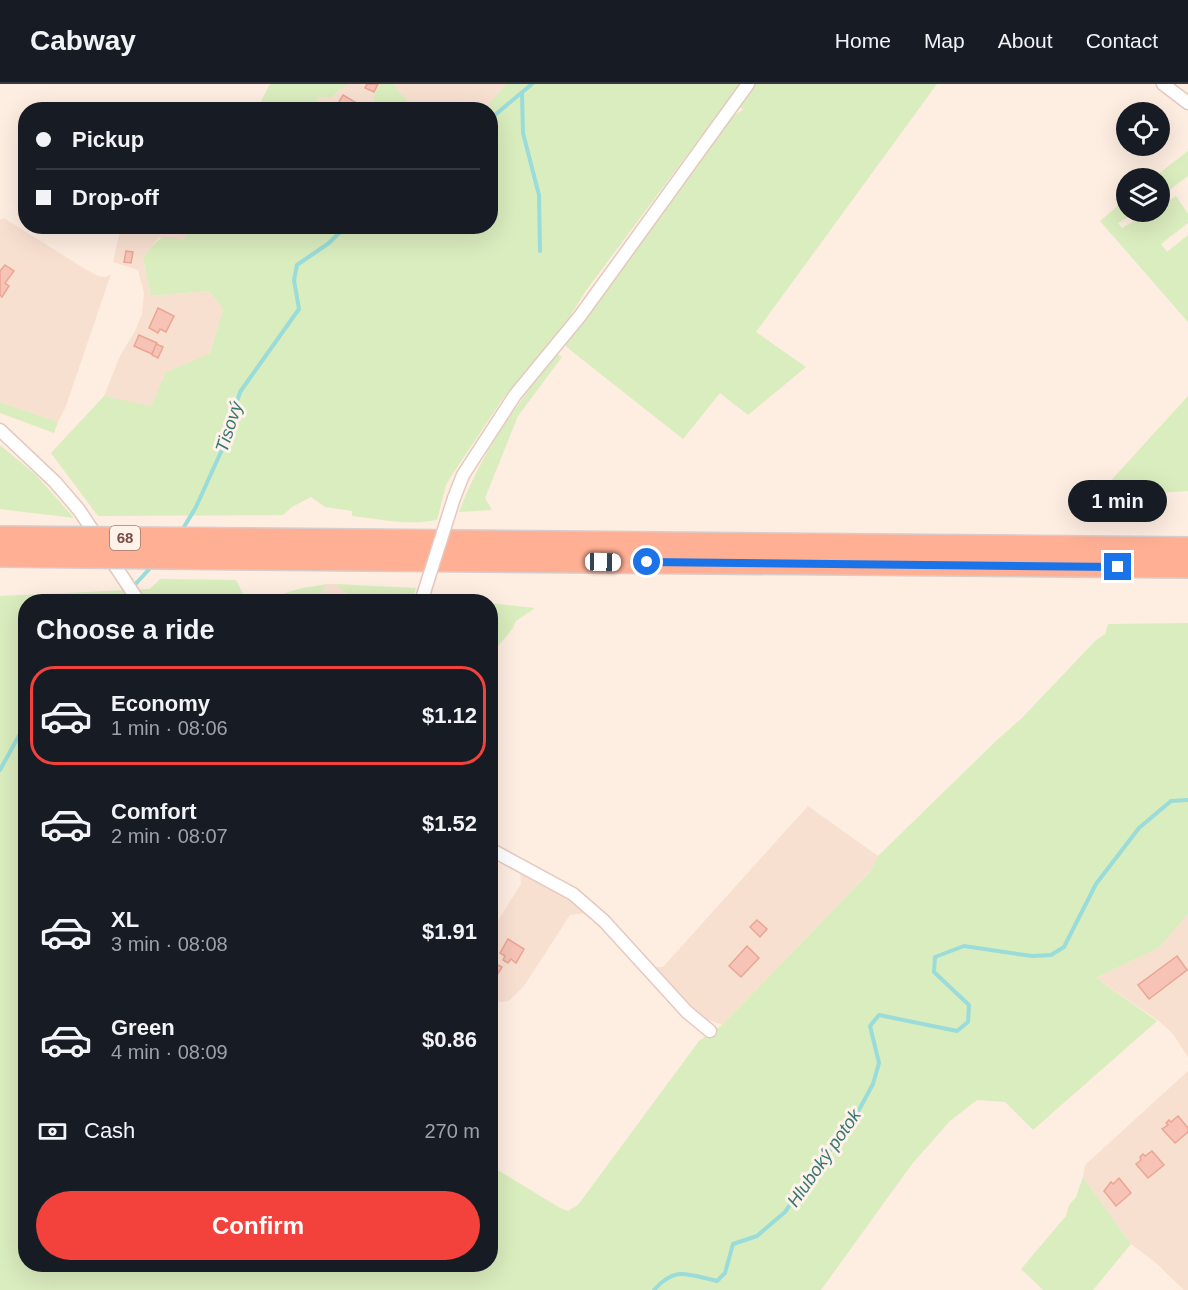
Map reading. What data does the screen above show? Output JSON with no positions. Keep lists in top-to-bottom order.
{
  "streets": {
    "highway": ["68"]
  },
  "water": ["Tisový", "Hluboký potok"],
  "page": {
    "header": "Cabway",
    "nav": [
      "Home",
      "Map",
      "About",
      "Contact"
    ],
    "banner": ["Pickup", "Drop-off"],
    "bubble": "1 min",
    "heading": "Choose a ride",
    "list": [
      {
        "name": "Economy",
        "note": "1 min · 08:06",
        "value": "$1.12"
      },
      {
        "name": "Comfort",
        "note": "2 min · 08:07",
        "value": "$1.52"
      },
      {
        "name": "XL",
        "note": "3 min · 08:08",
        "value": "$1.91"
      },
      {
        "name": "Green",
        "note": "4 min · 08:09",
        "value": "$0.86"
      }
    ],
    "pay": ["Cash", "270 m"],
    "buttons": "Confirm"
  }
}
